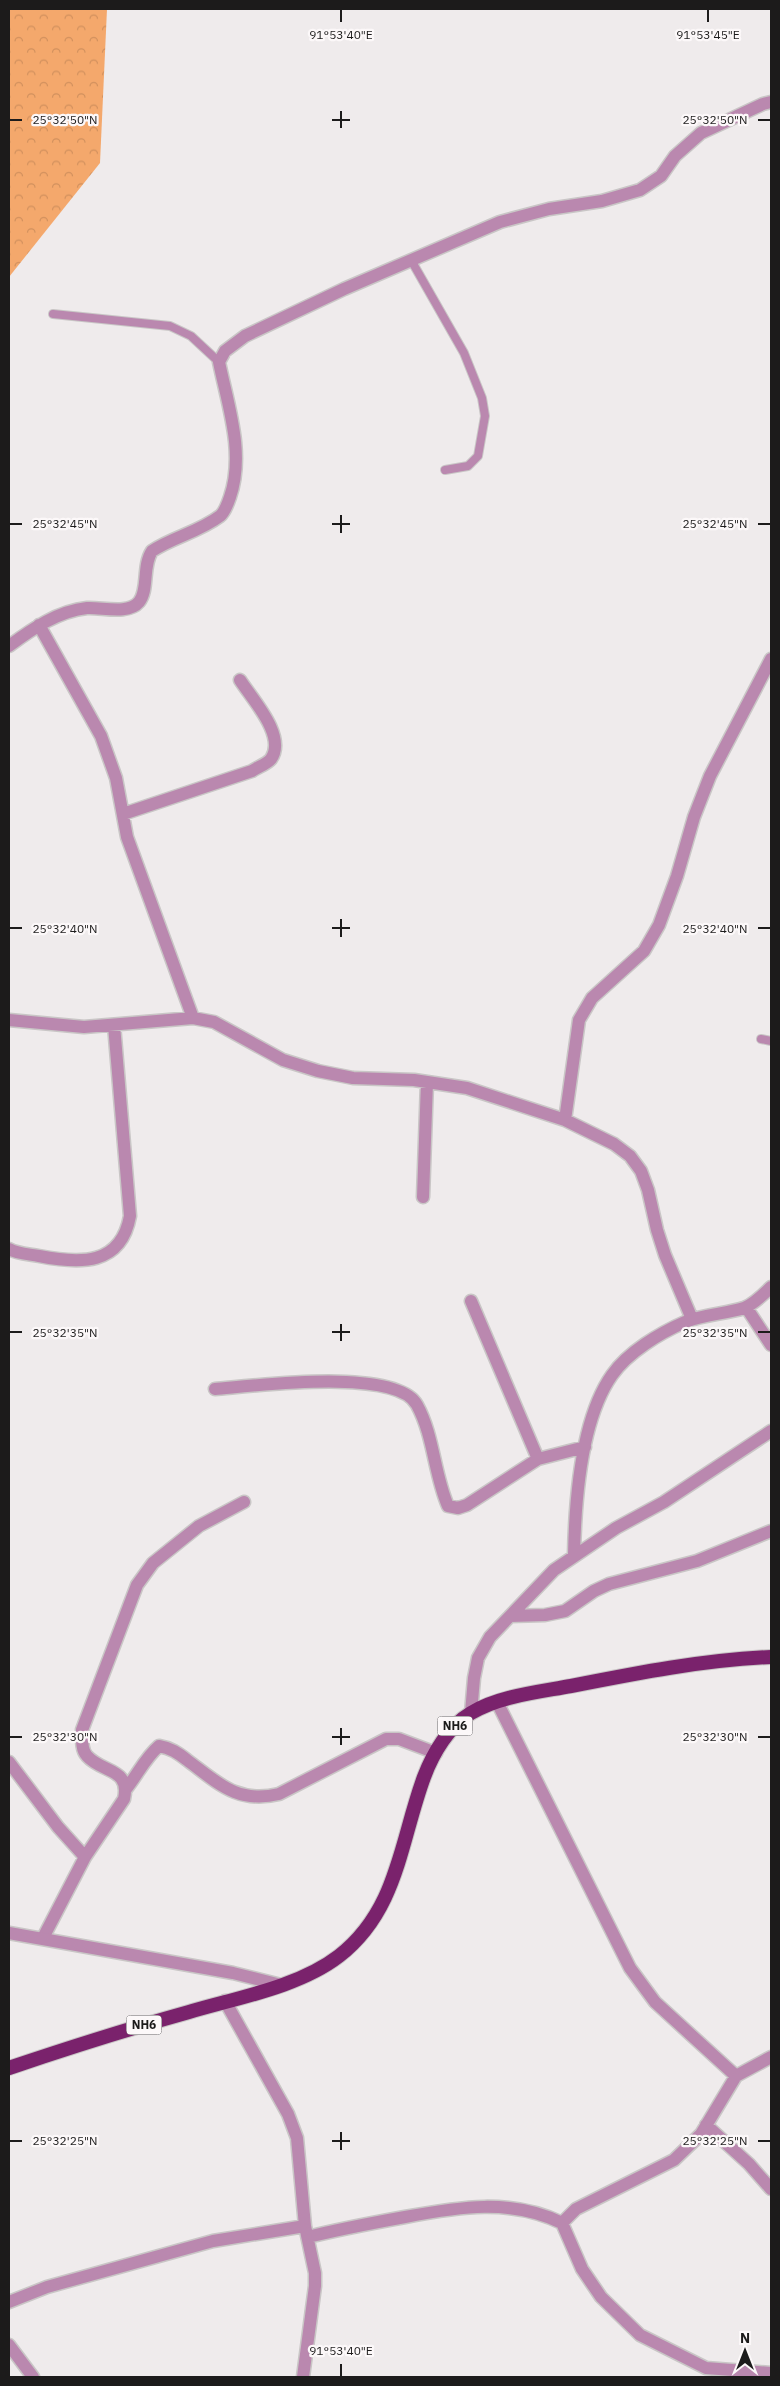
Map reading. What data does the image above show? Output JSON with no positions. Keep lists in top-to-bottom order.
{
  "streets": {
    "highway": ["NH6"]
  },
  "north": "top",
  "coordinates": [
    "91°53'40\"E",
    "91°53'45\"E",
    "25°32'50\"N",
    "25°32'45\"N",
    "25°32'40\"N",
    "25°32'35\"N",
    "25°32'30\"N",
    "25°32'25\"N"
  ]
}
